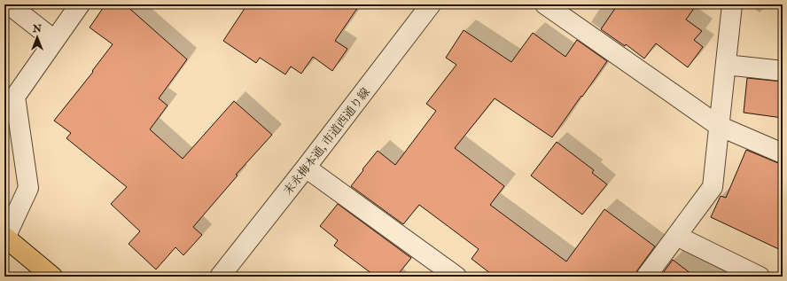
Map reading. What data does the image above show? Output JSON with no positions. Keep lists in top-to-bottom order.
{
  "streets": {
    "street": ["末永梅本通, 市道西通り線"]
  },
  "north": "top"
}
